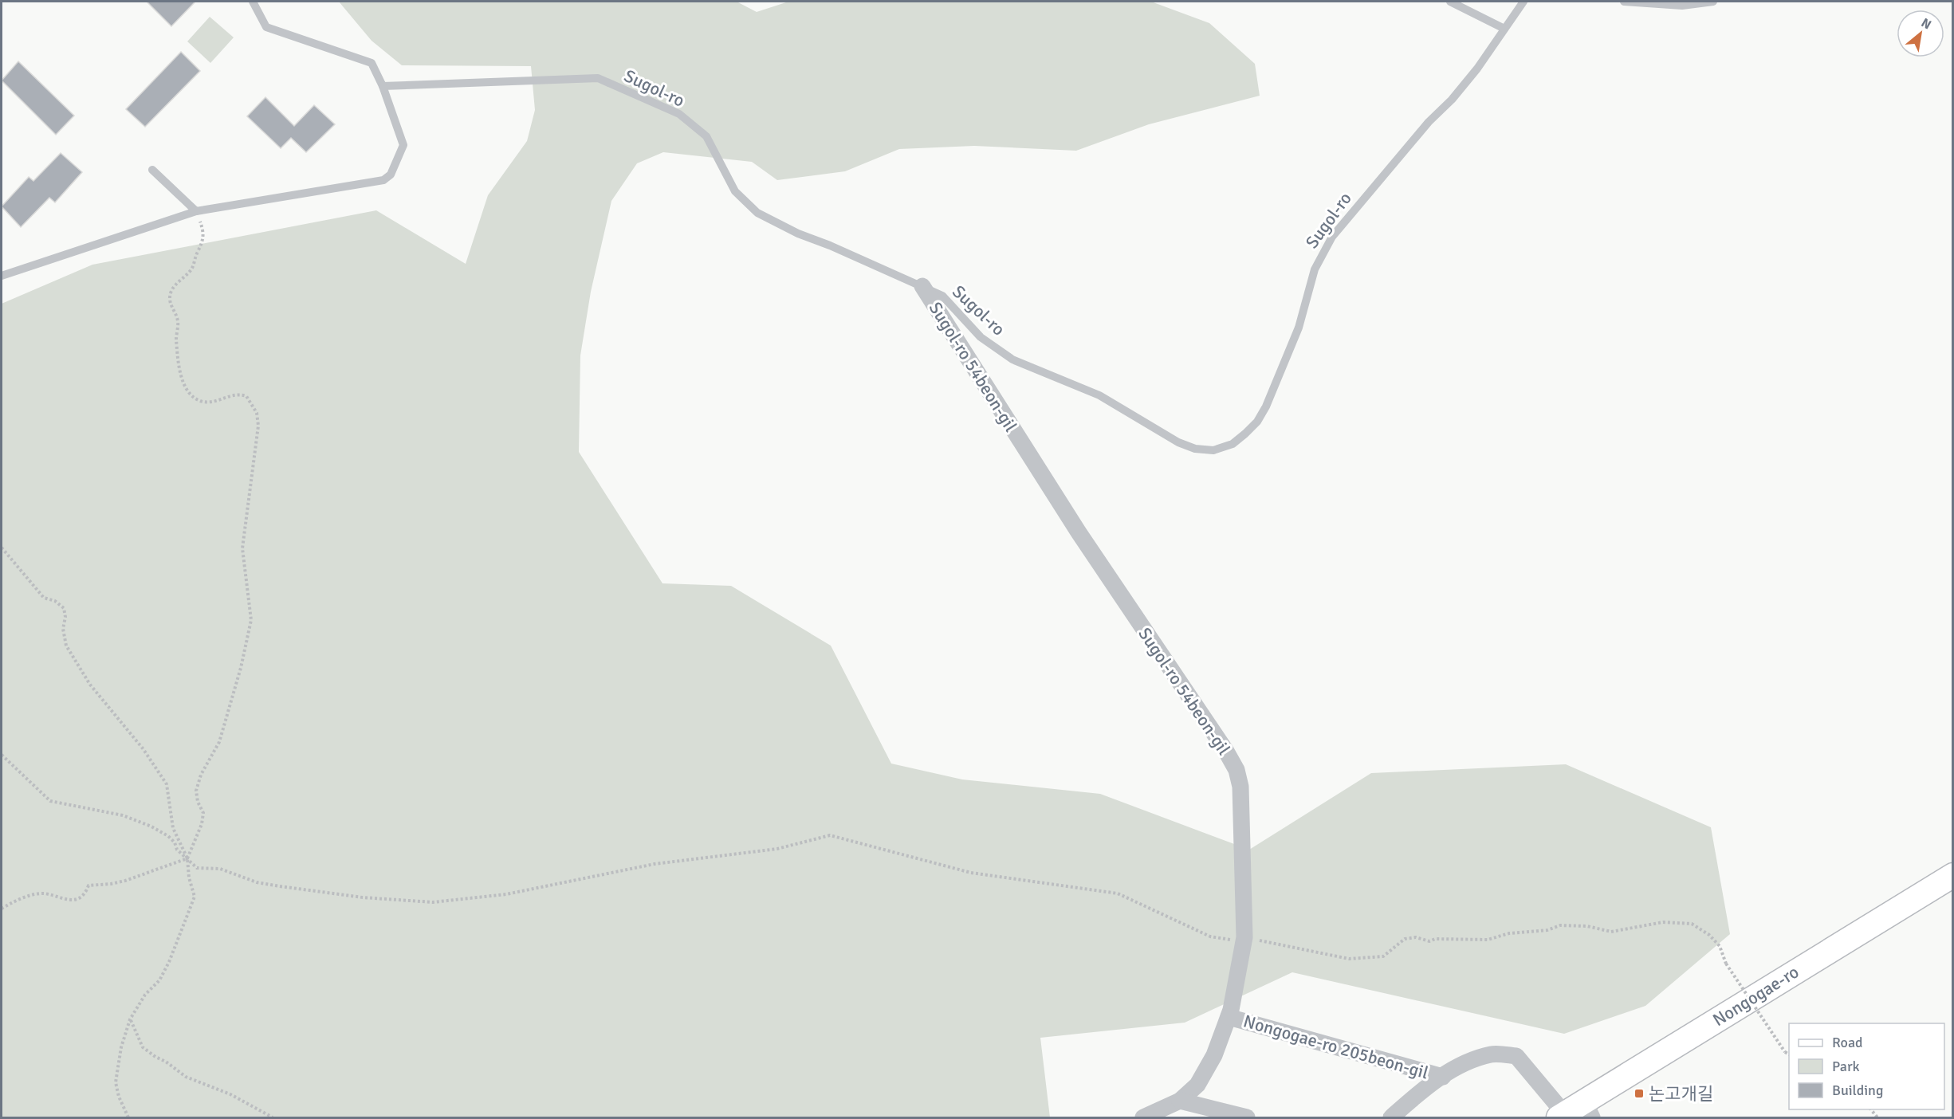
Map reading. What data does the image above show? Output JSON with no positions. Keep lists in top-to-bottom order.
{
  "streets": {
    "main road": ["Nongogae-ro"],
    "street": ["Sugol-ro 54beon-gil", "Nongogae-ro 205beon-gil"],
    "lane": ["Sugol-ro"]
  },
  "crossings": [
    ["Sugol-ro", "Sugol-ro 54beon-gil"],
    ["Sugol-ro 54beon-gil", "Nongogae-ro 205beon-gil"],
    ["Nongogae-ro", "Nongogae-ro 205beon-gil"]
  ],
  "places": {
    "transit": ["논고개길"]
  },
  "legend": ["Road", "Park", "Building"],
  "north": "top right"
}
